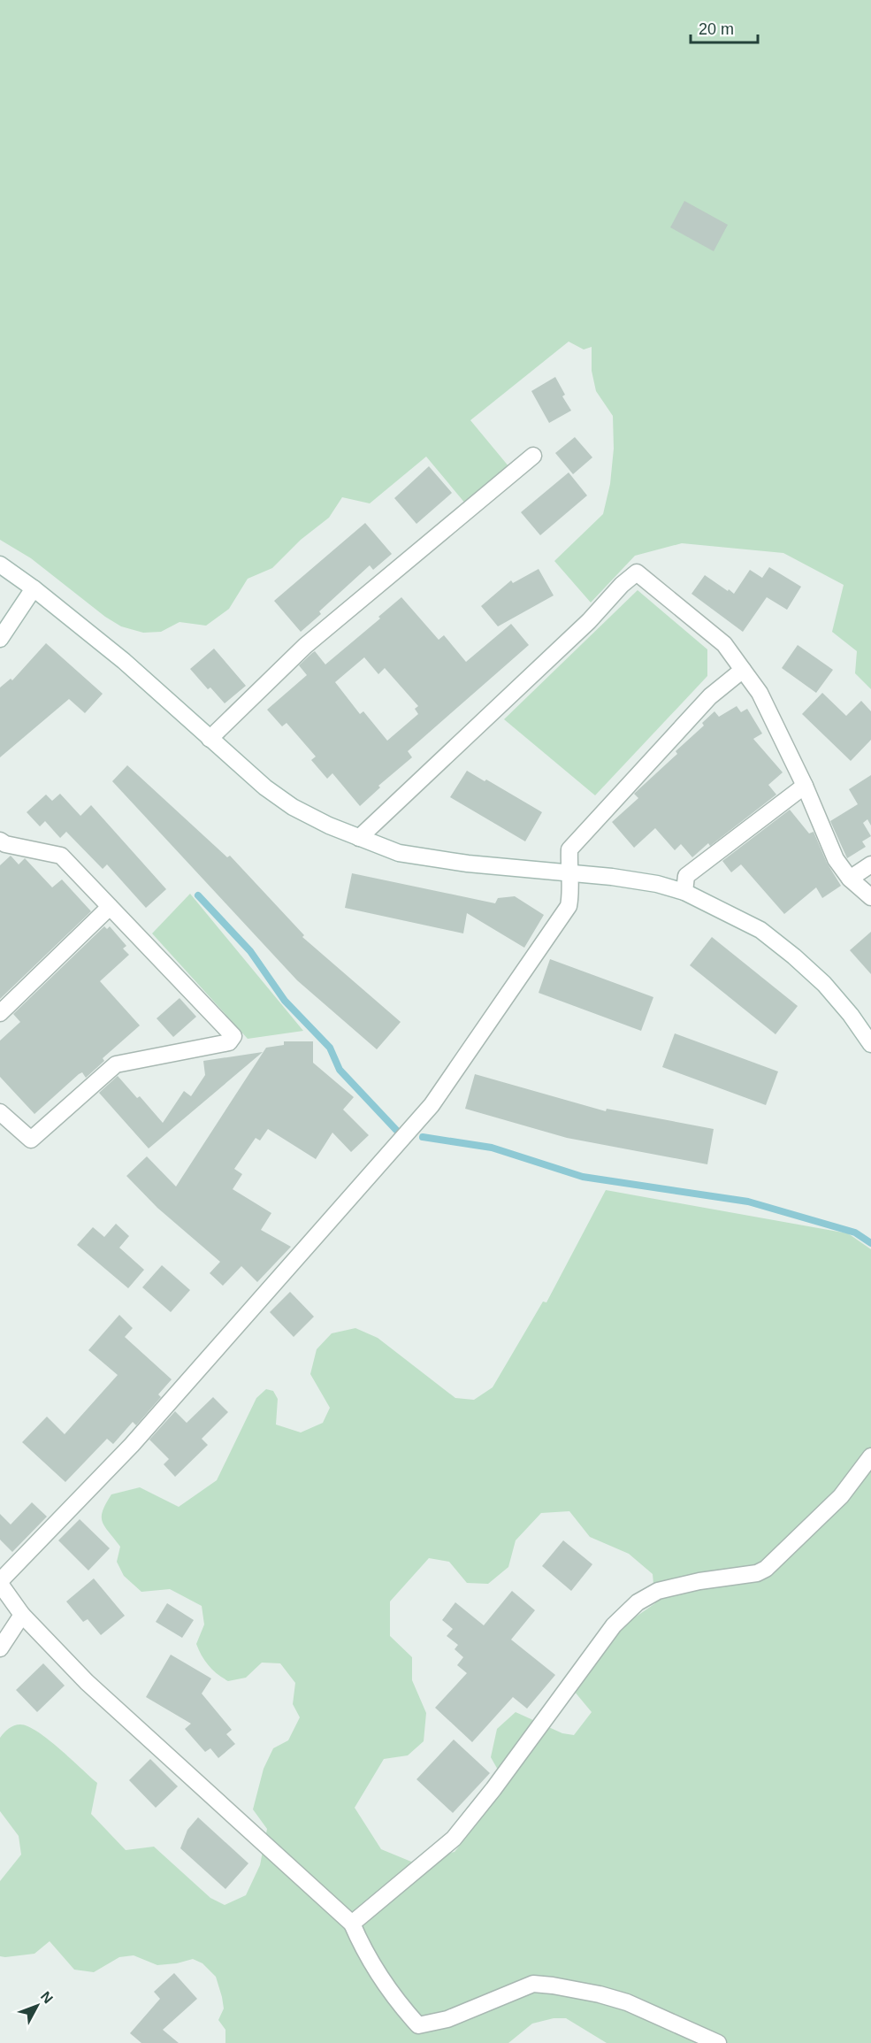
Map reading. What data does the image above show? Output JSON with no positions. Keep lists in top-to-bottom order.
{
  "scale_bar": "20 m",
  "north": "top right"
}
